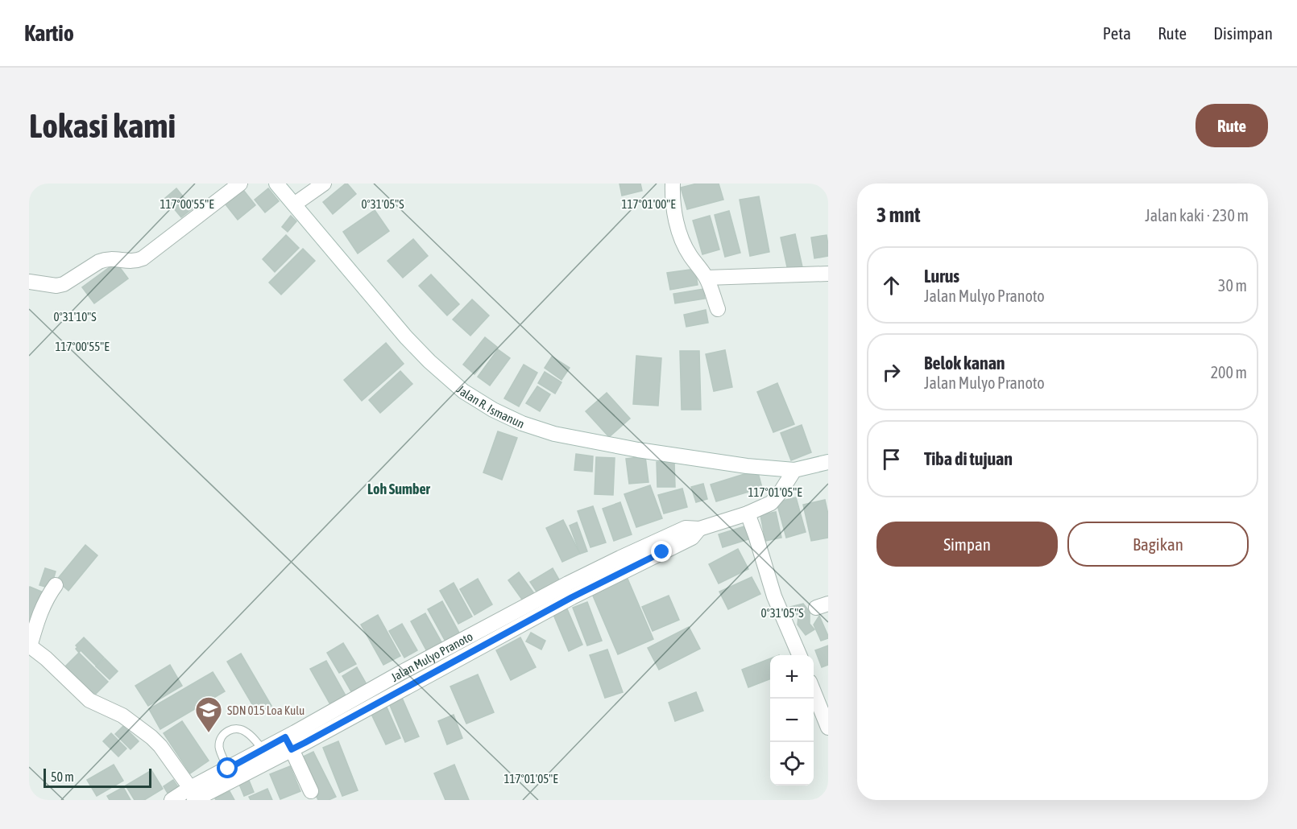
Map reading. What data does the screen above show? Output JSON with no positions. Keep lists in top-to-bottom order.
{
  "streets": {
    "street": ["Jalan R. Ismanun", "Jalan Mulyo Pranoto"]
  },
  "crossings": [
    ["Jalan R. Ismanun", "Jalan Mulyo Pranoto"]
  ],
  "districts": ["Loh Sumber"],
  "places": {
    "school or university": ["SDN 015 Loa Kulu"]
  },
  "scale_bar": "50 m",
  "page": {
    "header": "Kartio",
    "nav": ["Peta", "Rute", "Disimpan"],
    "buttons": [
      "Rute",
      ["Simpan", "Bagikan"]
    ],
    "title": "Lokasi kami",
    "heading": ["3 mnt", "Jalan kaki · 230 m"],
    "list": [
      ["Lurus", "Jalan Mulyo Pranoto", "30 m"],
      ["Belok kanan", "Jalan Mulyo Pranoto", "200 m"],
      "Tiba di tujuan"
    ],
    "map_buttons": ["+", "−"],
    "scale": "50 m"
  },
  "coordinates": [
    "0°31'05\"S",
    "117°00'55\"E",
    "117°01'00\"E",
    "0°31'10\"S",
    "117°01'05\"E"
  ]
}
